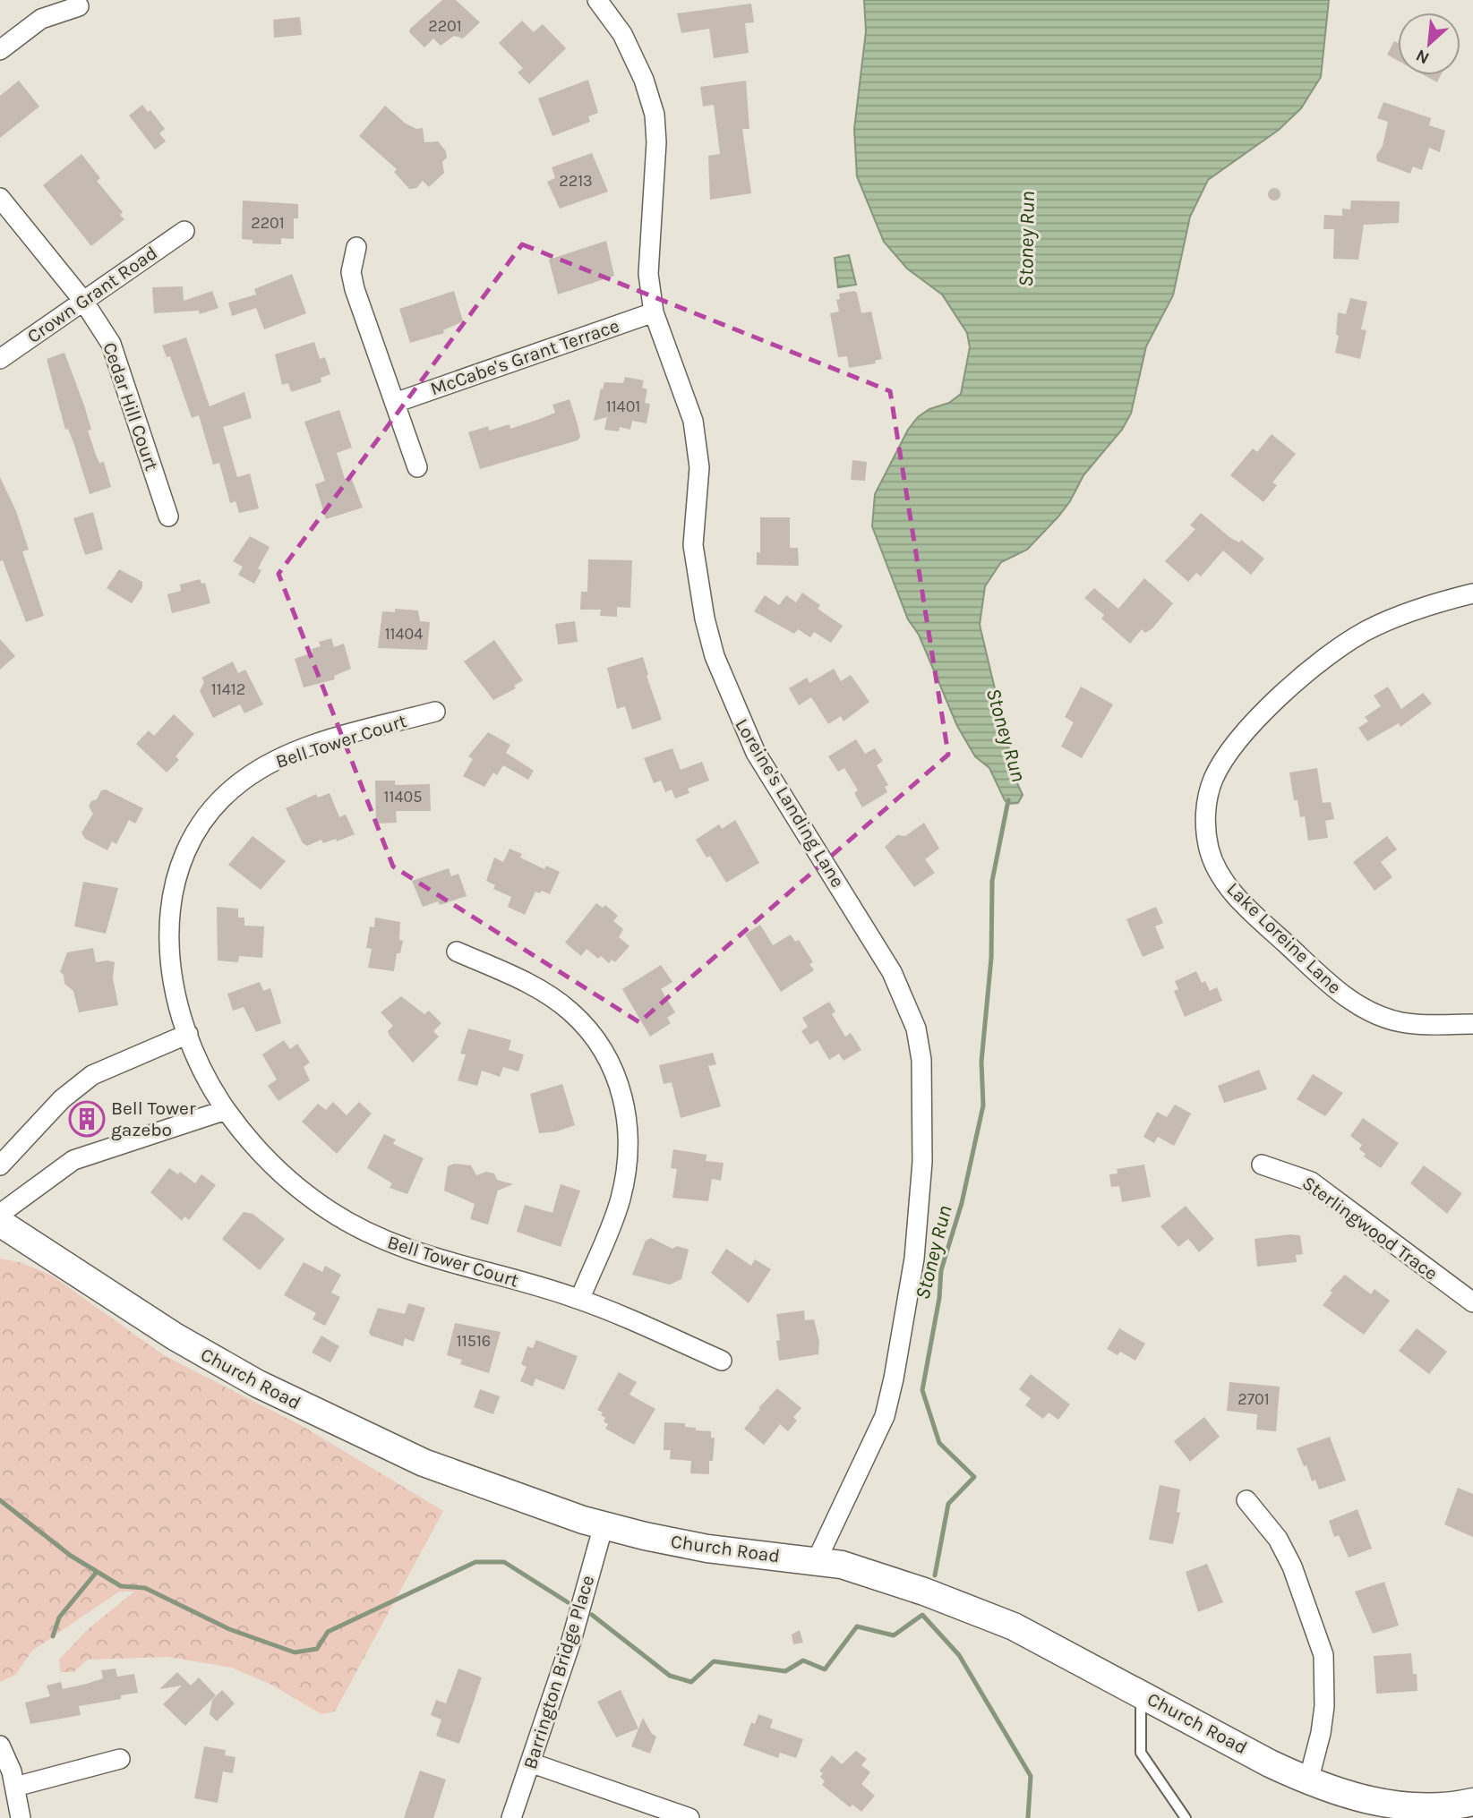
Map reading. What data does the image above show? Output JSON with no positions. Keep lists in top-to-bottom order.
{
  "streets": {
    "main road": ["Church Road"],
    "street": [
      "Crown Grant Road",
      "McCabe's Grant Terrace",
      "Cedar Hill Court",
      "Bell Tower Court",
      "Loreine's Landing Lane",
      "Lake Loreine Lane",
      "Sterlingwood Trace",
      "Barrington Bridge Place"
    ]
  },
  "crossings": [
    ["Crown Grant Road", "Cedar Hill Court"],
    ["McCabe's Grant Terrace", "Loreine's Landing Lane"],
    ["Loreine's Landing Lane", "Church Road"],
    ["Church Road", "Barrington Bridge Place"]
  ],
  "water": ["Stoney Run"],
  "places": {
    "building": ["Bell Tower gazebo"]
  },
  "house_numbers": [
    "2201",
    "2213",
    "2201",
    "11401",
    "11404",
    "11412",
    "11405",
    "11516",
    "2701"
  ],
  "north": "bottom left"
}
